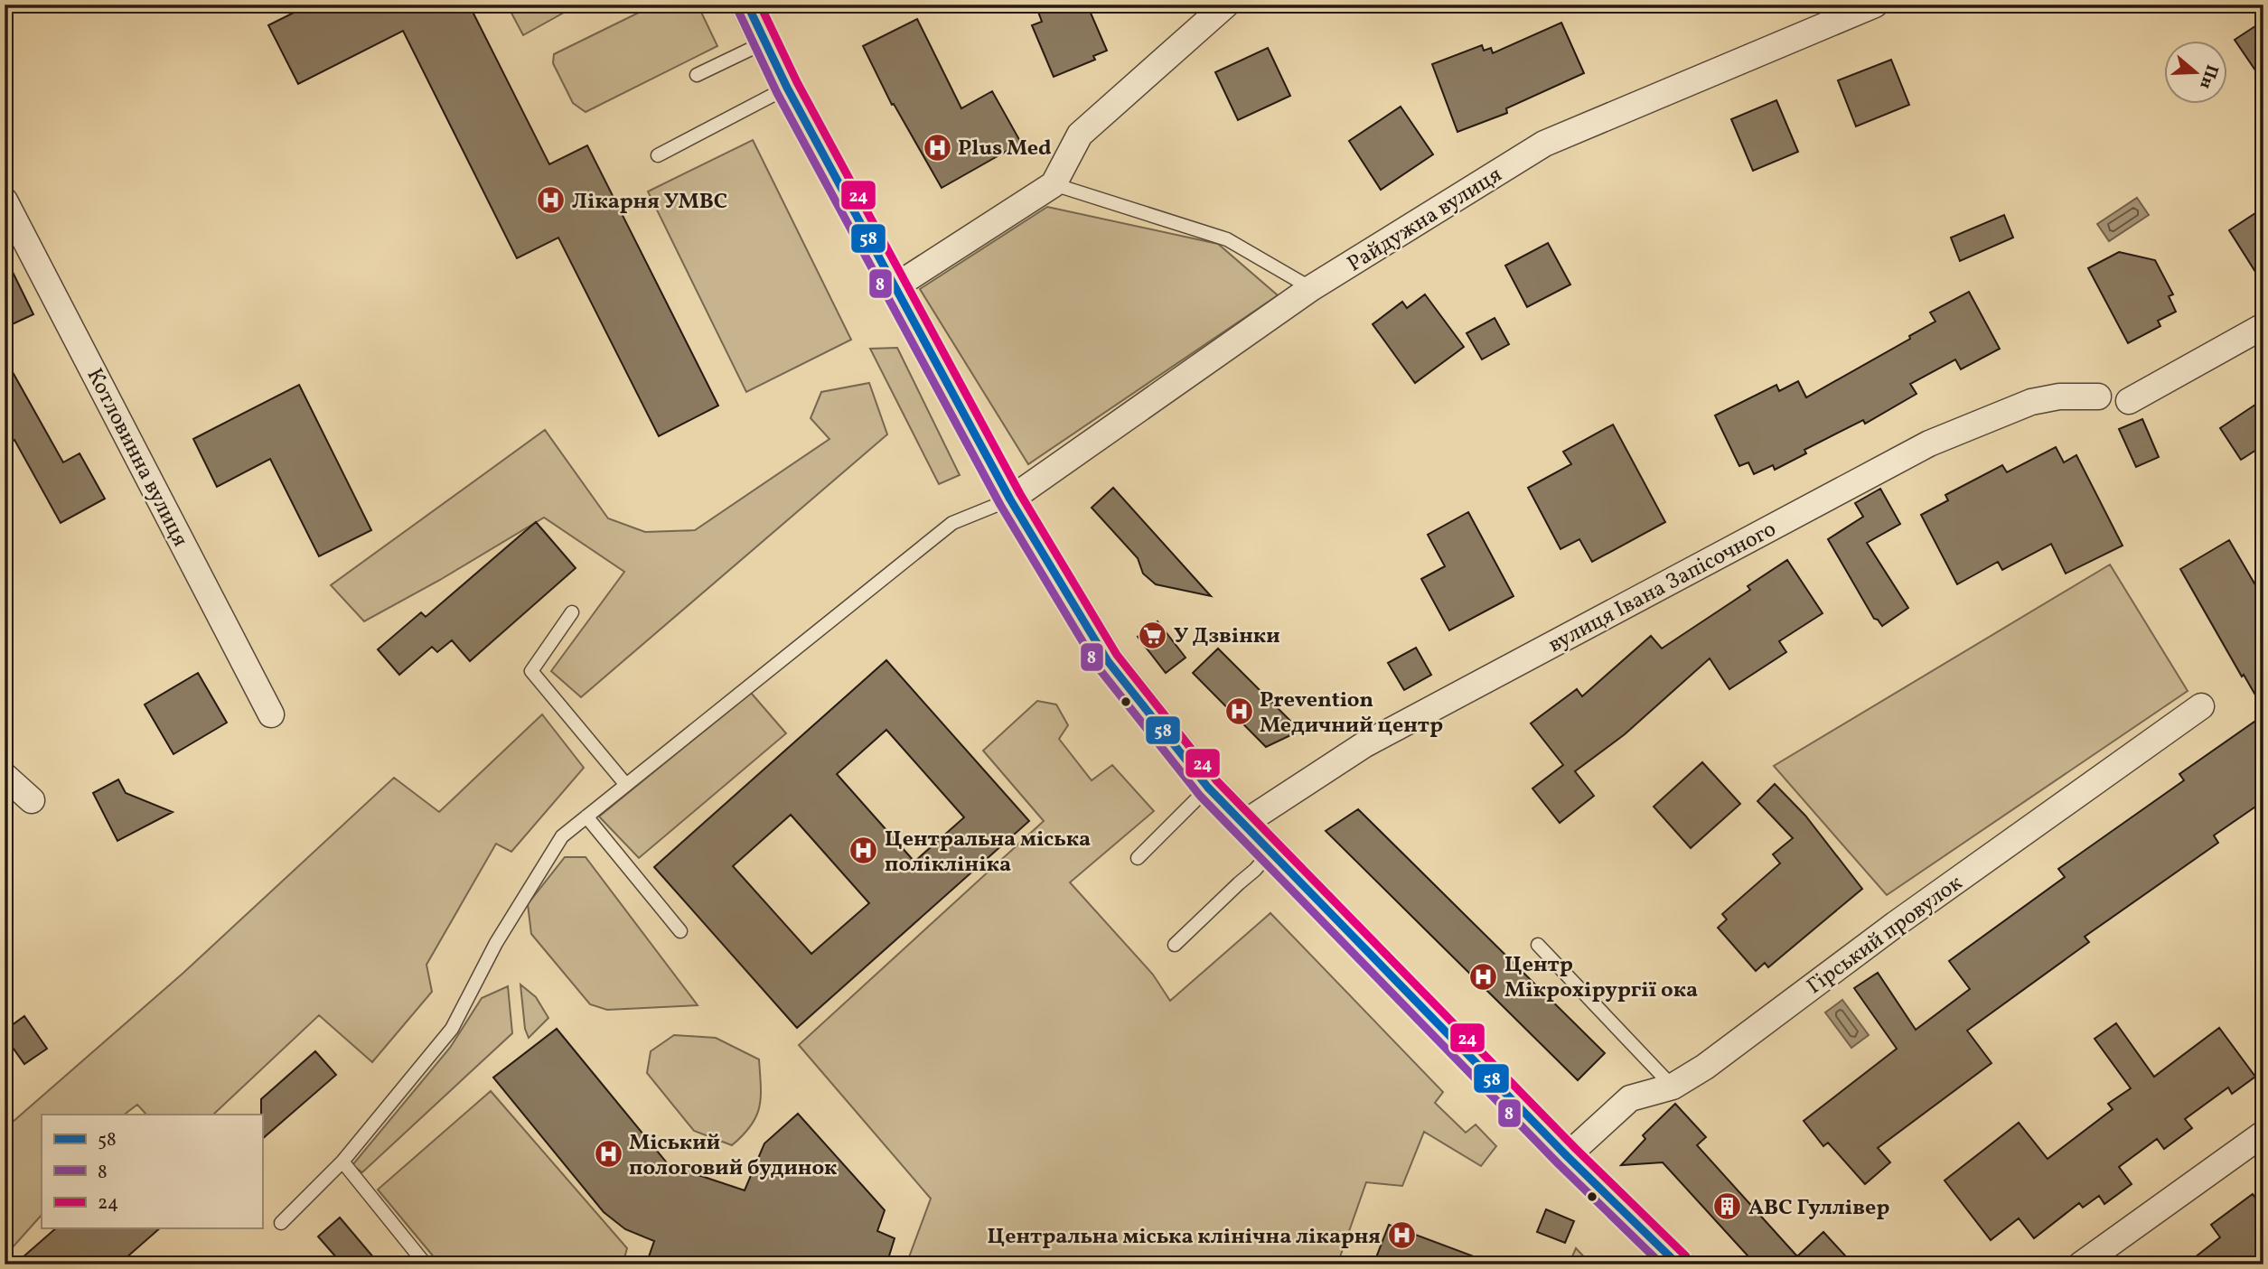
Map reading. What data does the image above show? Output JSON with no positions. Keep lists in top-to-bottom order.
{
  "streets": {
    "street": [
      "Райдужна вулиця",
      "Котловинна вулиця",
      "вулиця Івана Запісочного",
      "Гірський провулок"
    ]
  },
  "places": {
    "hospital": [
      "Plus Med",
      "Лікарня УМВС",
      "Prevention Медичний центр",
      "Центральна міська поліклініка",
      "Центр Мікрохірургії ока",
      "Міський пологовий будинок",
      "Центральна міська клінічна лікарня"
    ],
    "supermarket": ["У Дзвінки"],
    "building": ["АВС Гуллівер"]
  },
  "lines": ["transit line 58", "transit line 24", "transit line 8"],
  "legend": ["58", "8", "24"],
  "north": "right"
}
